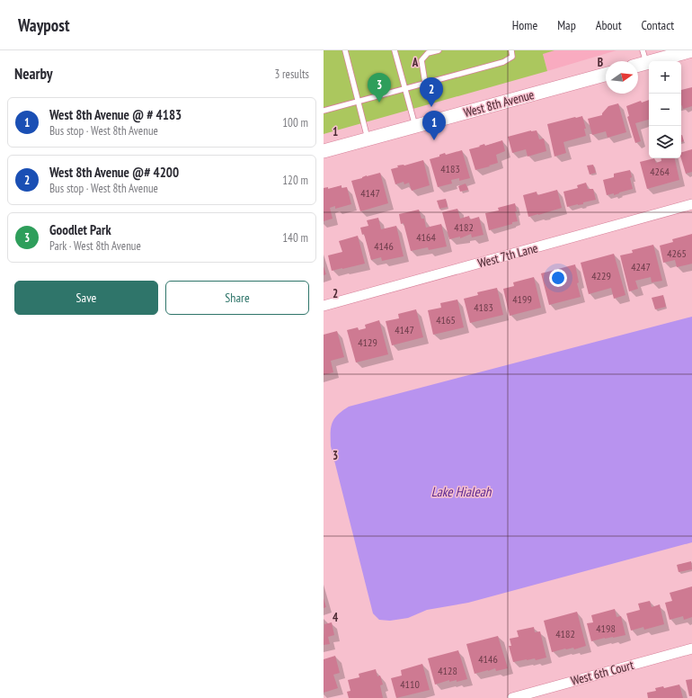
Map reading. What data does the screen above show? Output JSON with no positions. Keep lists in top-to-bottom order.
{
  "streets": {
    "street": ["West 8th Avenue", "West 7th Lane", "West 6th Court"]
  },
  "water": ["Lake Hialeah"],
  "house_numbers": [
    "4183",
    "4264",
    "4147",
    "4182",
    "4164",
    "4146",
    "4265",
    "4247",
    "4229",
    "4199",
    "4183",
    "4165",
    "4147",
    "4129",
    "4198",
    "4182",
    "4146",
    "4128",
    "4110"
  ],
  "north": "right",
  "page": {
    "header": "Waypost",
    "nav": [
      "Home",
      "Map",
      "About",
      "Contact"
    ],
    "heading": ["Nearby", "3 results"],
    "map_buttons": ["+", "−"],
    "pins": ["3", "2", "1"],
    "list": [
      {
        "mark": "1",
        "name": "West 8th Avenue @ # 4183",
        "note": "Bus stop · West 8th Avenue",
        "value": "100 m"
      },
      {
        "mark": "2",
        "name": "West 8th Avenue @# 4200",
        "note": "Bus stop · West 8th Avenue",
        "value": "120 m"
      },
      {
        "mark": "3",
        "name": "Goodlet Park",
        "note": "Park · West 8th Avenue",
        "value": "140 m"
      }
    ],
    "buttons": ["Save", "Share"]
  },
  "grid": {
    "columns": ["A", "B"],
    "rows": [
      "1",
      "2",
      "3",
      "4"
    ]
  }
}
